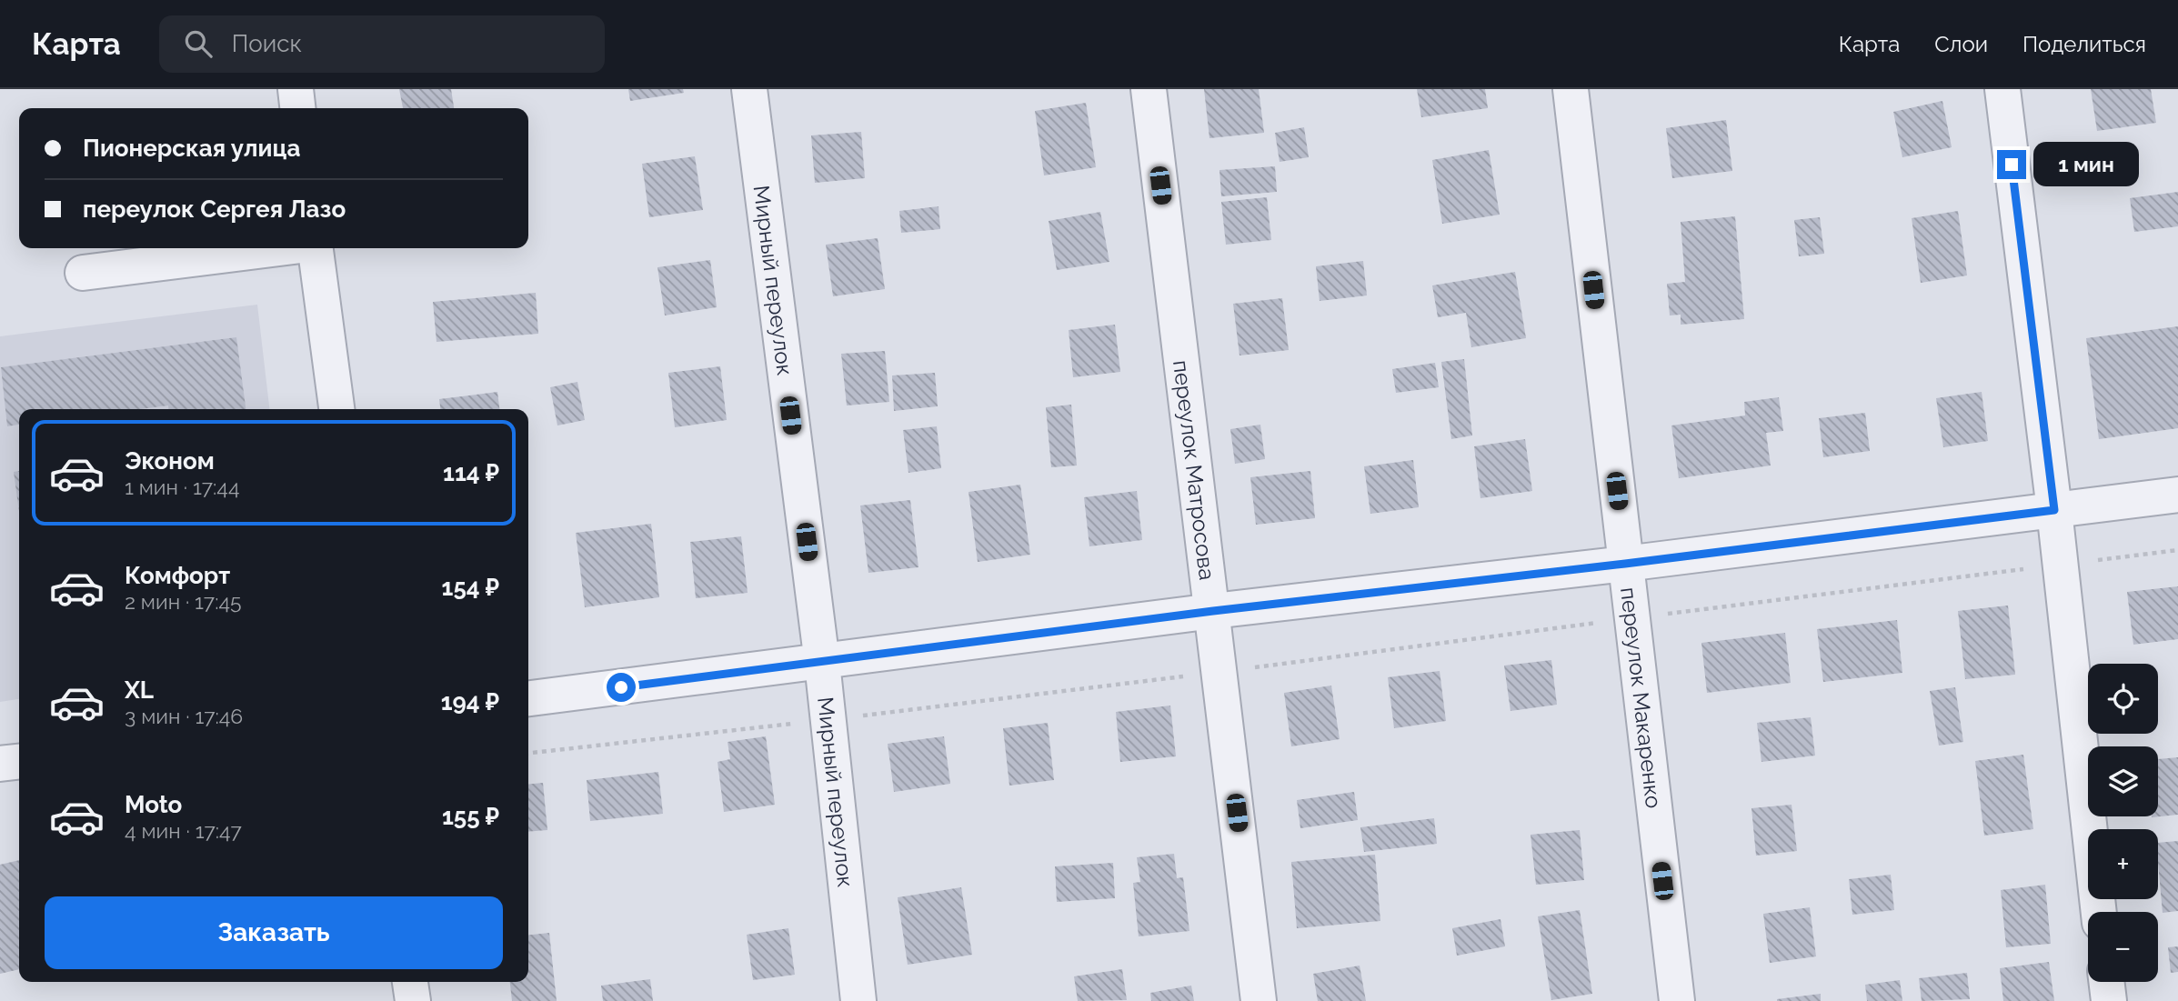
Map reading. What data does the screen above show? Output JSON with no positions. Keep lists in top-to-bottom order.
{
  "streets": {
    "street": ["Мирный переулок", "переулок Матросова", "переулок Макаренко"]
  },
  "page": {
    "header": "Карта",
    "search": "Поиск",
    "nav": ["Карта", "Слои", "Поделиться"],
    "banner": ["Пионерская улица", "переулок Сергея Лазо"],
    "bubble": "1 мин",
    "list": [
      {
        "name": "Эконом",
        "note": "1 мин · 17:44",
        "value": "114 ₽"
      },
      {
        "name": "Комфорт",
        "note": "2 мин · 17:45",
        "value": "154 ₽"
      },
      {
        "name": "XL",
        "note": "3 мин · 17:46",
        "value": "194 ₽"
      },
      {
        "name": "Moto",
        "note": "4 мин · 17:47",
        "value": "155 ₽"
      }
    ],
    "map_buttons": ["+", "−"],
    "buttons": "Заказать"
  }
}
